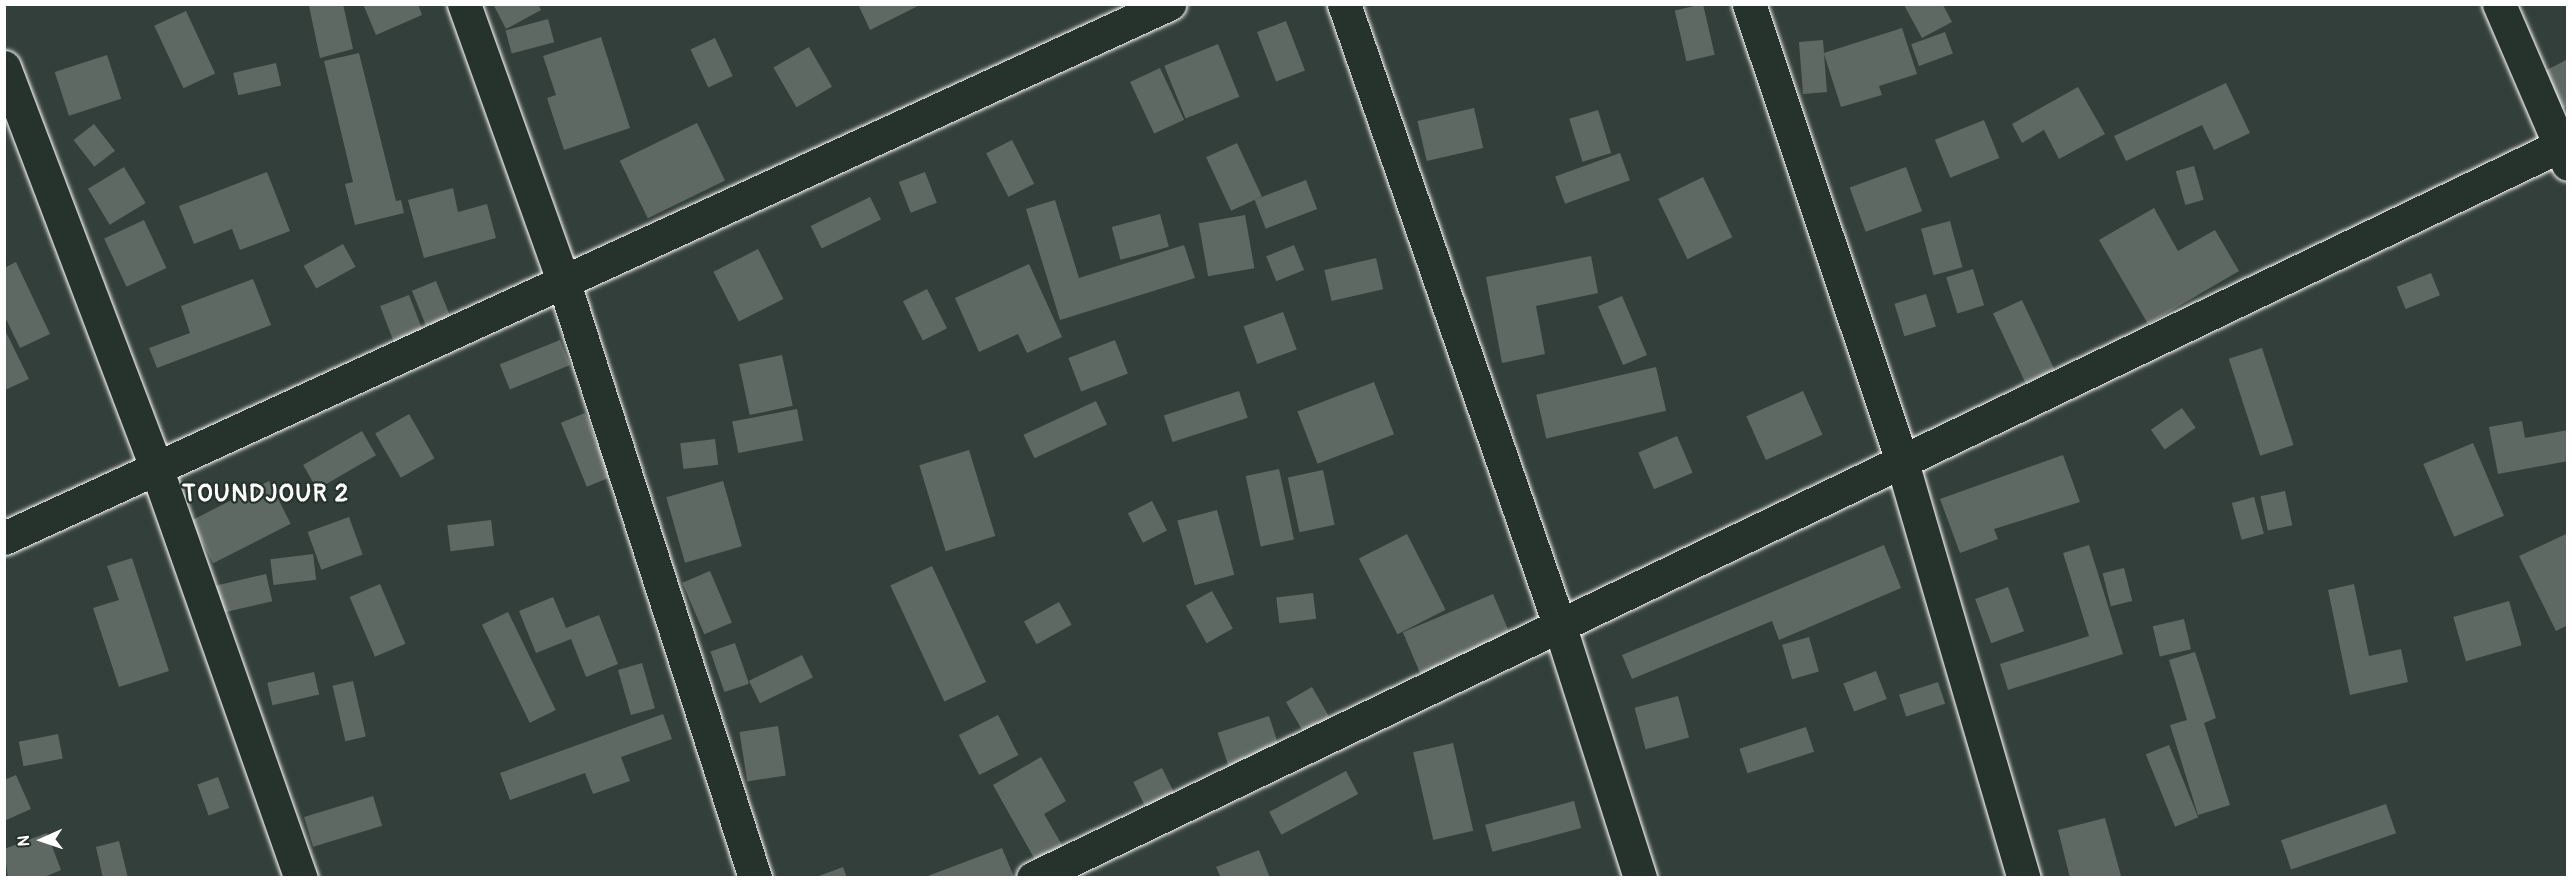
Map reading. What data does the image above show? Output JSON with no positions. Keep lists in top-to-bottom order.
{
  "districts": ["TOUNDJOUR 2"],
  "north": "left"
}
